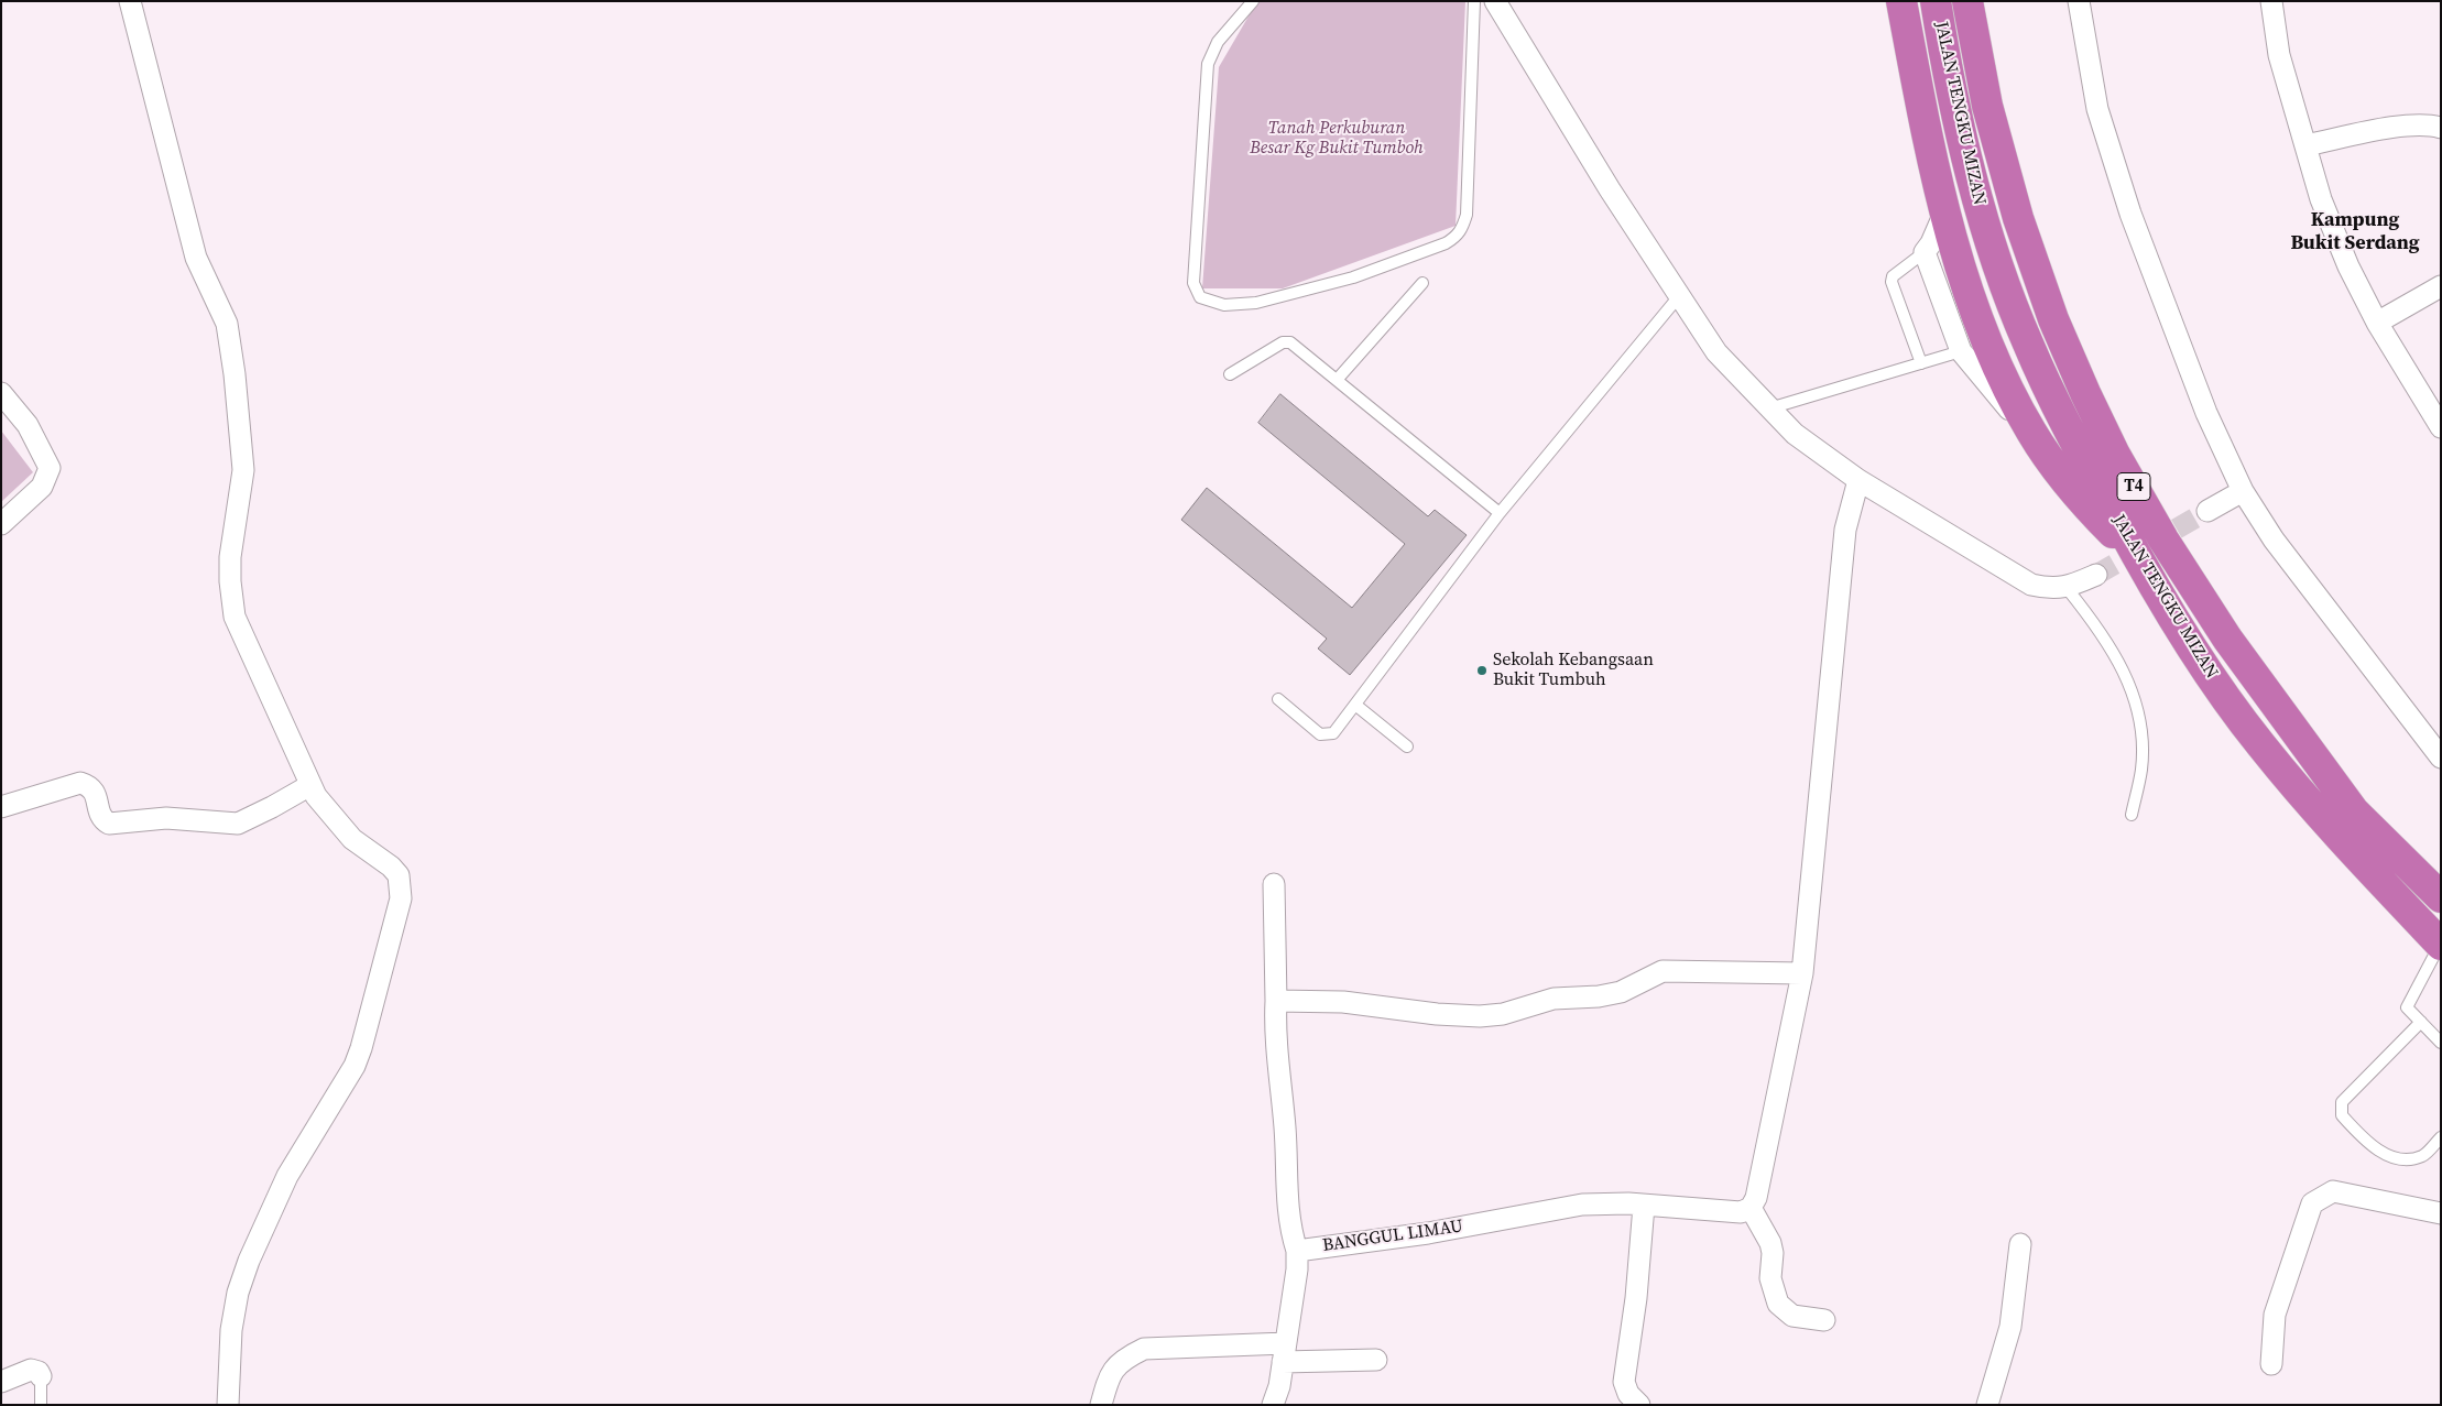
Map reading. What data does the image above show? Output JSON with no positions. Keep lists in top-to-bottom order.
{
  "streets": {
    "highway": ["JALAN TENGKU MIZAN", "T4"],
    "street": ["BANGGUL LIMAU"]
  },
  "districts": ["Kampung Bukit Serdang"],
  "parks": ["Tanah Perkuburan Besar Kg Bukit Tumboh"],
  "places": ["Sekolah Kebangsaan Bukit Tumbuh"]
}
